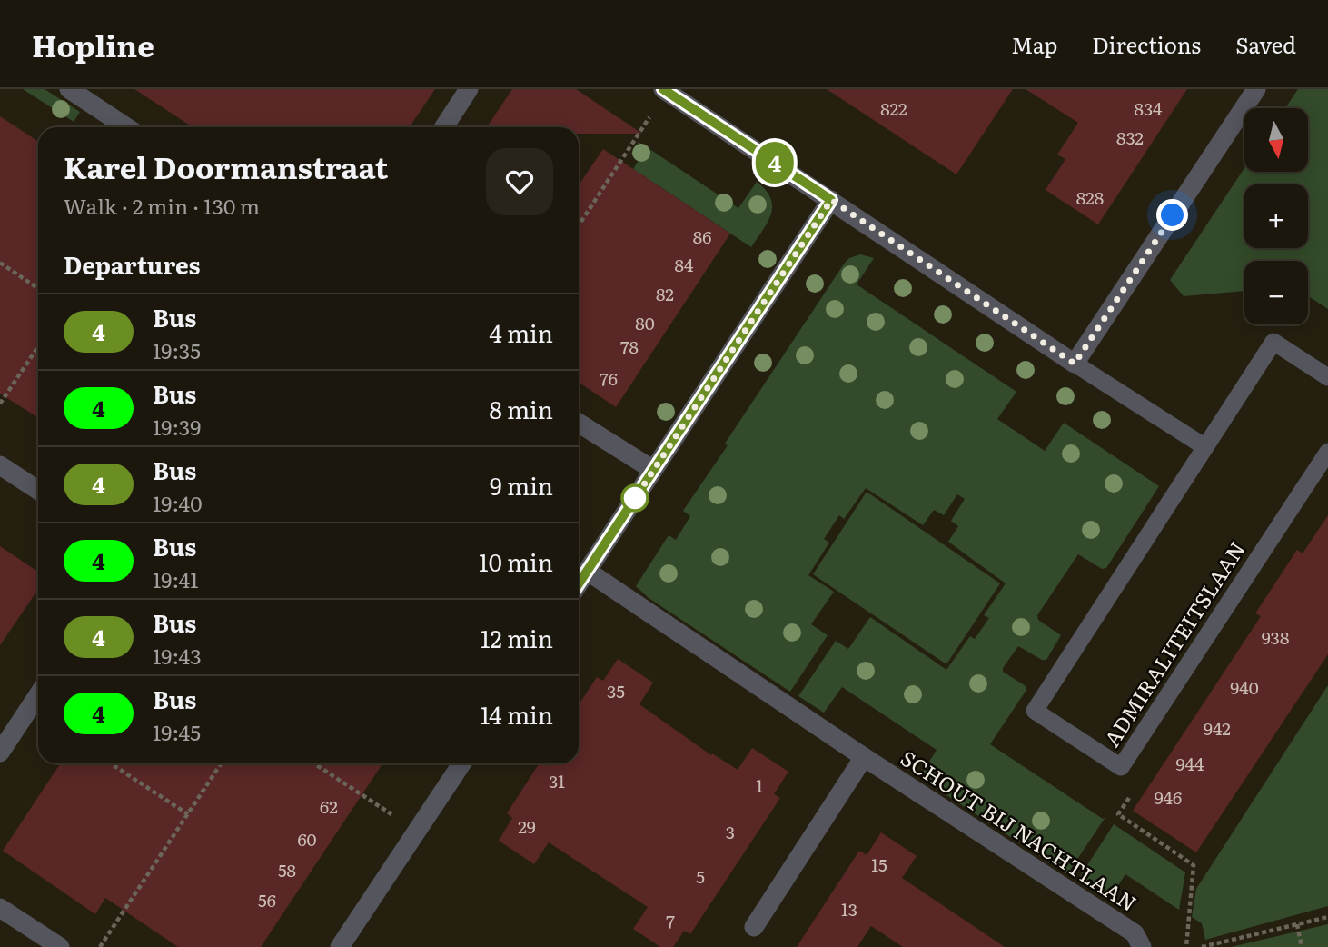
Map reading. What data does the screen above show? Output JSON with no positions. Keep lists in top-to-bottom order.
{
  "streets": {
    "street": ["SCHOUT BIJ NACHTLAAN"],
    "lane": ["ADMIRALITEITSLAAN"]
  },
  "lines": ["bus line 4"],
  "house_numbers": [
    "822",
    "834",
    "832",
    "828",
    "86",
    "84",
    "82",
    "80",
    "78",
    "76",
    "938",
    "940",
    "35",
    "942",
    "944",
    "31",
    "1",
    "946",
    "62",
    "29",
    "3",
    "60",
    "15",
    "58",
    "5",
    "56",
    "13",
    "7"
  ],
  "north": "bottom",
  "page": {
    "header": "Hopline",
    "nav": ["Map", "Directions", "Saved"],
    "on_map": "4",
    "map_buttons": ["+", "−"],
    "heading": [
      ["Karel Doormanstraat", "Walk · 2 min · 130 m"],
      "Departures"
    ],
    "list": [
      {
        "mark": "4",
        "name": "Bus",
        "note": "19:35",
        "value": "4 min"
      },
      {
        "mark": "4",
        "name": "Bus",
        "note": "19:39",
        "value": "8 min"
      },
      {
        "mark": "4",
        "name": "Bus",
        "note": "19:40",
        "value": "9 min"
      },
      {
        "mark": "4",
        "name": "Bus",
        "note": "19:41",
        "value": "10 min"
      },
      {
        "mark": "4",
        "name": "Bus",
        "note": "19:43",
        "value": "12 min"
      },
      {
        "mark": "4",
        "name": "Bus",
        "note": "19:45",
        "value": "14 min"
      }
    ]
  }
}
